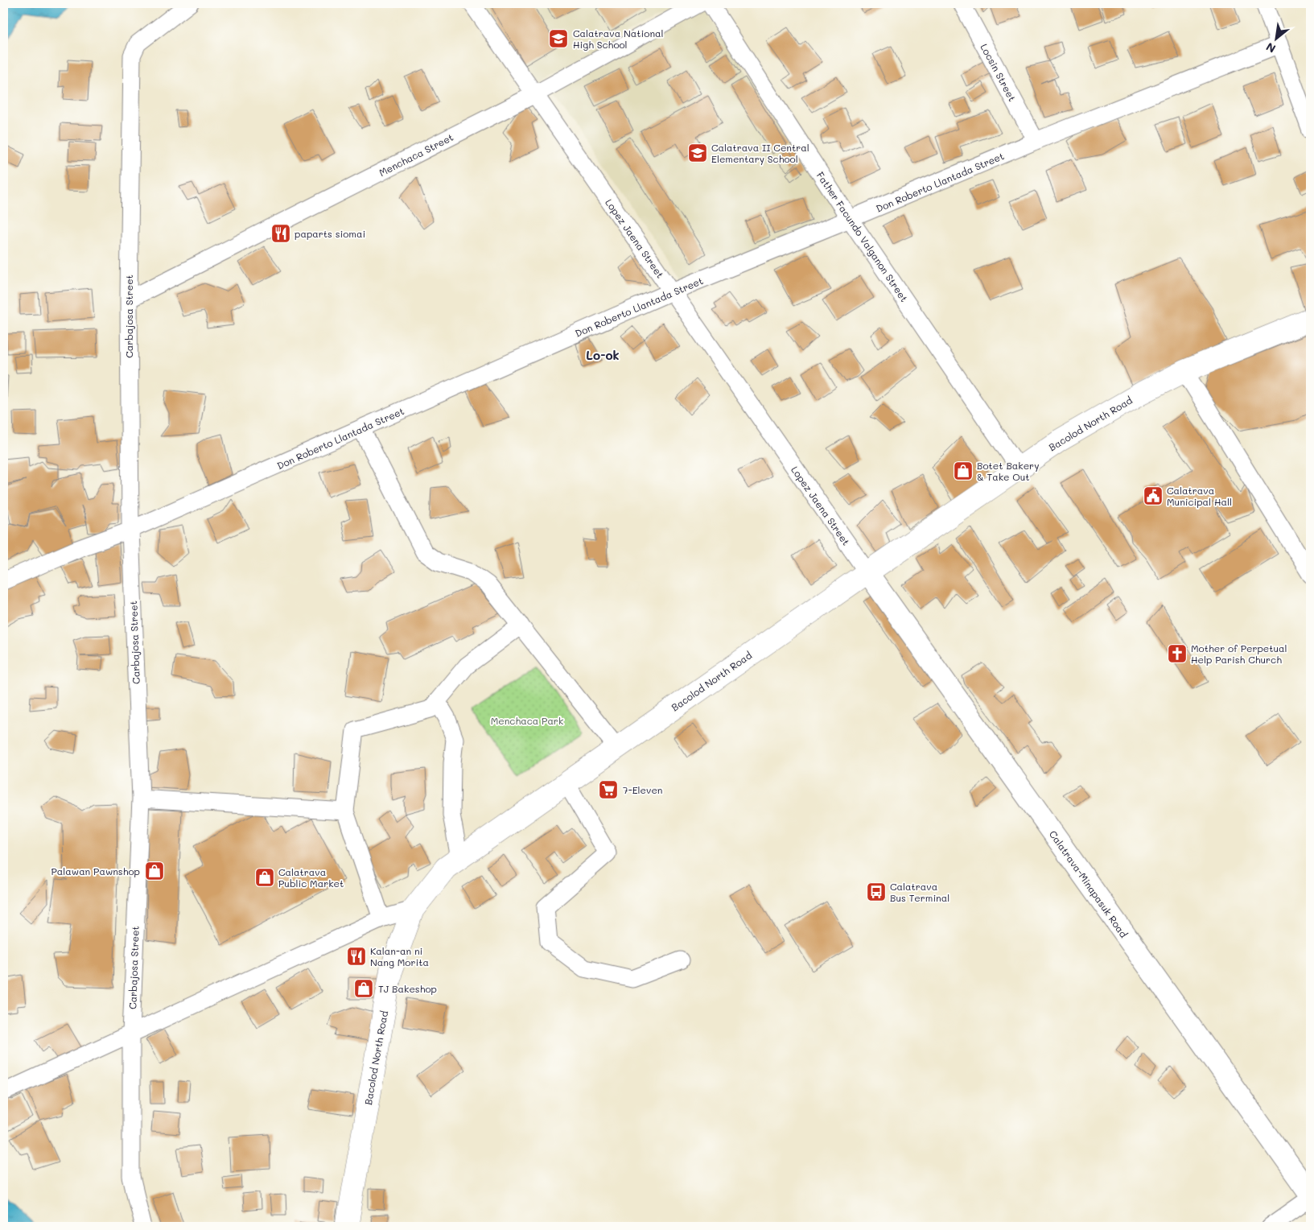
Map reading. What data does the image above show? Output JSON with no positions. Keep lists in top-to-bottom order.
{
  "streets": {
    "highway": ["Bacolod North Road"],
    "main road": ["Calatrava-Minapasuk Road"],
    "street": [
      "Locsin Street",
      "Menchaca Street",
      "Don Roberto Llantada Street",
      "Father Facundo Valganon Street",
      "Lopez Jaena Street",
      "Carbajosa Street"
    ]
  },
  "crossings": [
    ["Locsin Street", "Don Roberto Llantada Street"],
    ["Menchaca Street", "Lopez Jaena Street"],
    ["Menchaca Street", "Carbajosa Street"],
    ["Don Roberto Llantada Street", "Father Facundo Valganon Street"],
    ["Don Roberto Llantada Street", "Lopez Jaena Street"],
    ["Don Roberto Llantada Street", "Carbajosa Street"],
    ["Father Facundo Valganon Street", "Bacolod North Road"],
    ["Lopez Jaena Street", "Bacolod North Road"],
    ["Lopez Jaena Street", "Calatrava-Minapasuk Road"],
    ["Bacolod North Road", "Calatrava-Minapasuk Road"]
  ],
  "districts": ["Lo-ok"],
  "parks": ["Menchaca Park"],
  "places": {
    "school or university": ["Calatrava National High School", "Calatrava II Central Elementary School"],
    "restaurant": ["paparts siomai", "Kalan-an ni Nang Morita"],
    "shop": [
      "Botet Bakery & Take Out",
      "Palawan Pawnshop",
      "Calatrava Public Market",
      "TJ Bakeshop"
    ],
    "public building": ["Calatrava Municipal Hall"],
    "church": ["Mother of Perpetual Help Parish Church"],
    "supermarket": ["7-Eleven"],
    "bus stop": ["Calatrava Bus Terminal"]
  },
  "north": "bottom left"
}
